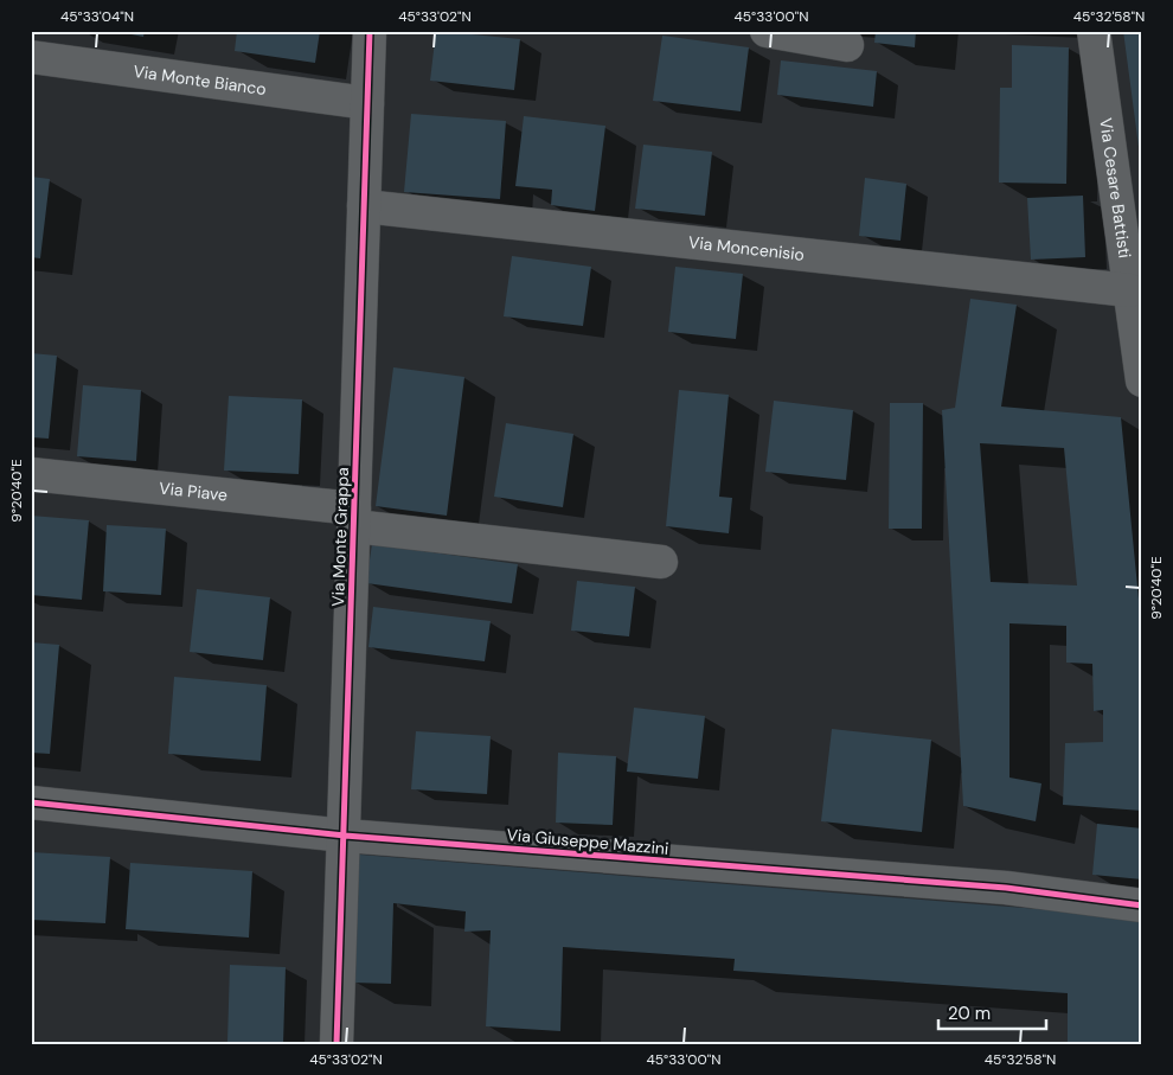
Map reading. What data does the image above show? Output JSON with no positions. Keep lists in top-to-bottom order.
{
  "streets": {
    "street": [
      "Via Monte Bianco",
      "Via Cesare Battisti",
      "Via Moncenisio",
      "Via Piave",
      "Via Monte Grappa",
      "Via Giuseppe Mazzini"
    ]
  },
  "crossings": [
    ["Via Monte Bianco", "Via Monte Grappa"],
    ["Via Cesare Battisti", "Via Moncenisio"],
    ["Via Moncenisio", "Via Monte Grappa"],
    ["Via Piave", "Via Monte Grappa"],
    ["Via Monte Grappa", "Via Giuseppe Mazzini"]
  ],
  "scale_bar": "20 m",
  "coordinates": [
    "45°33'04\"N",
    "45°33'02\"N",
    "45°33'00\"N",
    "45°32'58\"N",
    "9°20'40\"E"
  ]
}
